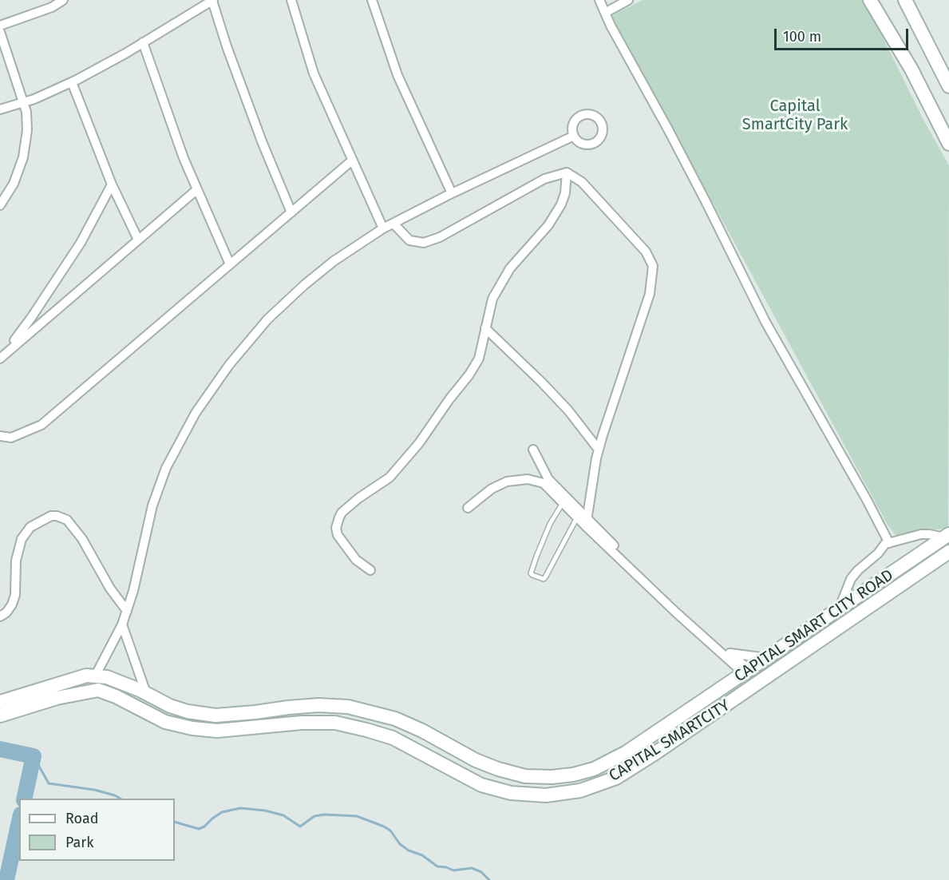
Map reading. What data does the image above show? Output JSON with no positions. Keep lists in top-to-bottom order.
{
  "streets": {
    "street": ["CAPITAL SMART CITY ROAD", "CAPITAL SMARTCITY"]
  },
  "crossings": [
    ["CAPITAL SMART CITY ROAD", "CAPITAL SMARTCITY"]
  ],
  "parks": ["Capital SmartCity Park"],
  "legend": ["Road", "Park"],
  "scale_bar": "100 m"
}
